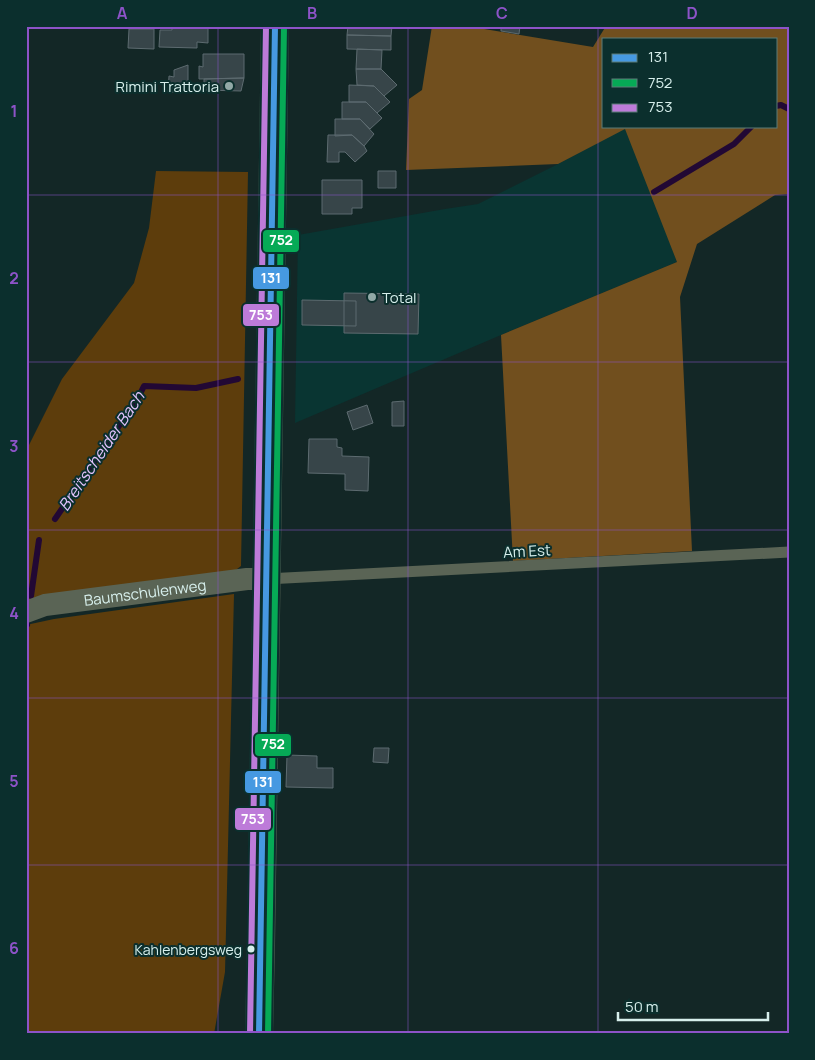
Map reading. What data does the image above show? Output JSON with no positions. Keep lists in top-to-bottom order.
{
  "streets": {
    "street": ["Baumschulenweg"],
    "lane": ["Am Est"]
  },
  "crossings": [
    ["Am Est", "Baumschulenweg"]
  ],
  "water": ["Breitscheider Bach"],
  "places": ["Rimini Trattoria", "Total", "Kahlenbergsweg"],
  "lines": ["transit line 131", "transit line 752", "transit line 753"],
  "legend": ["131", "752", "753"],
  "scale_bar": "50 m",
  "grid": {
    "columns": [
      "A",
      "B",
      "C",
      "D"
    ],
    "rows": [
      "1",
      "2",
      "3",
      "4",
      "5",
      "6"
    ]
  }
}
